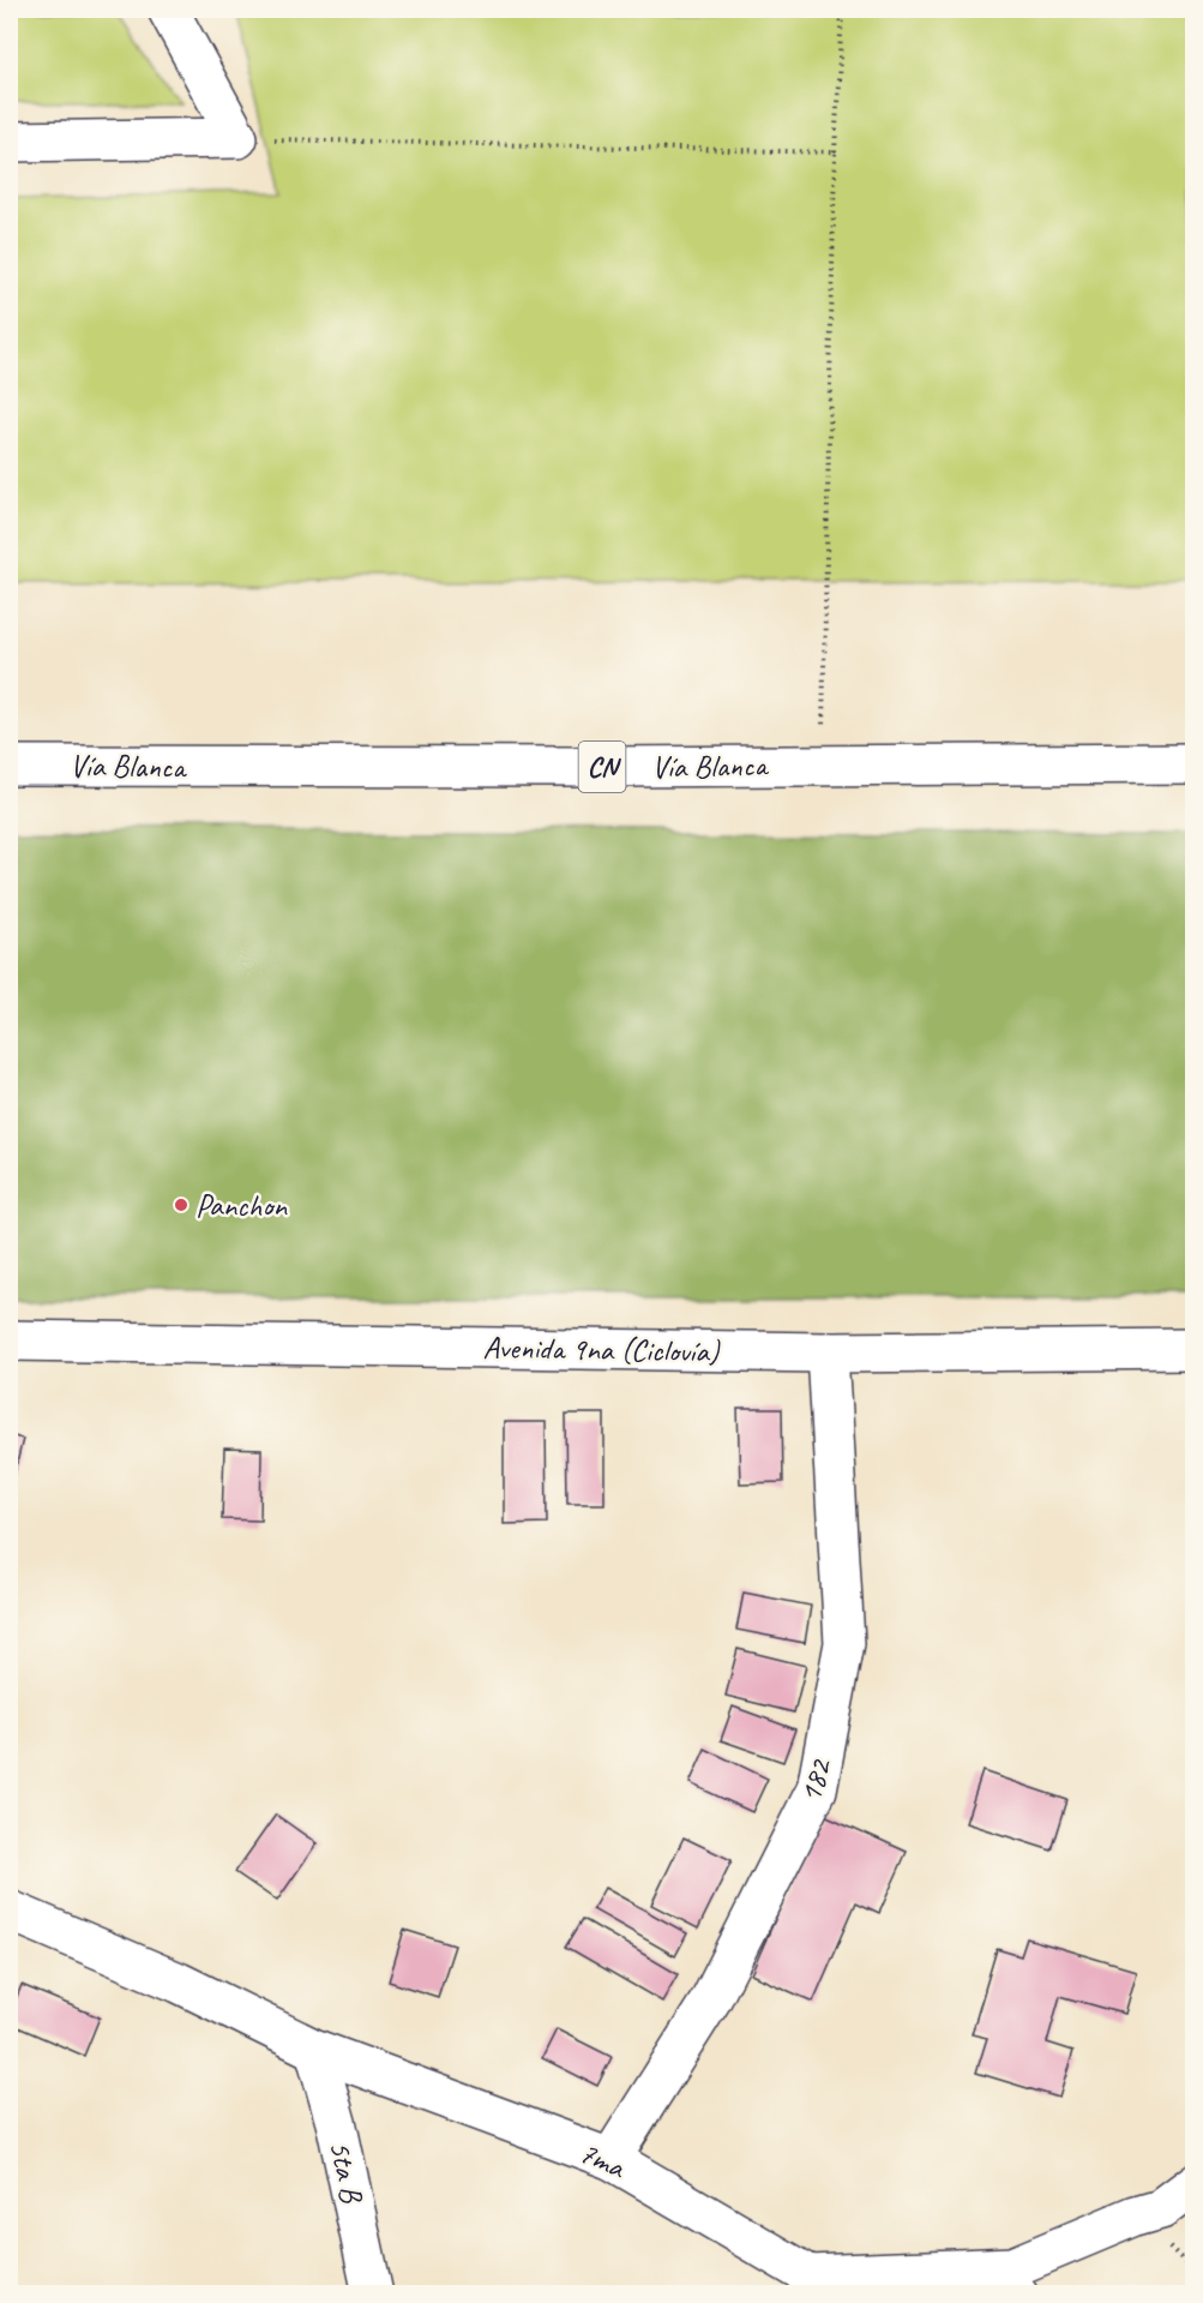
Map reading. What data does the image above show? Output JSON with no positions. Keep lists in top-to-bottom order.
{
  "streets": {
    "main road": [
      "Vía Blanca",
      "CN",
      "Avenida 9na (Ciclovía)",
      "182",
      "7ma",
      "5ta B"
    ]
  },
  "crossings": [
    ["Avenida 9na (Ciclovía)", "182"],
    ["182", "7ma"],
    ["7ma", "5ta B"]
  ],
  "places": ["Panchon"]
}
